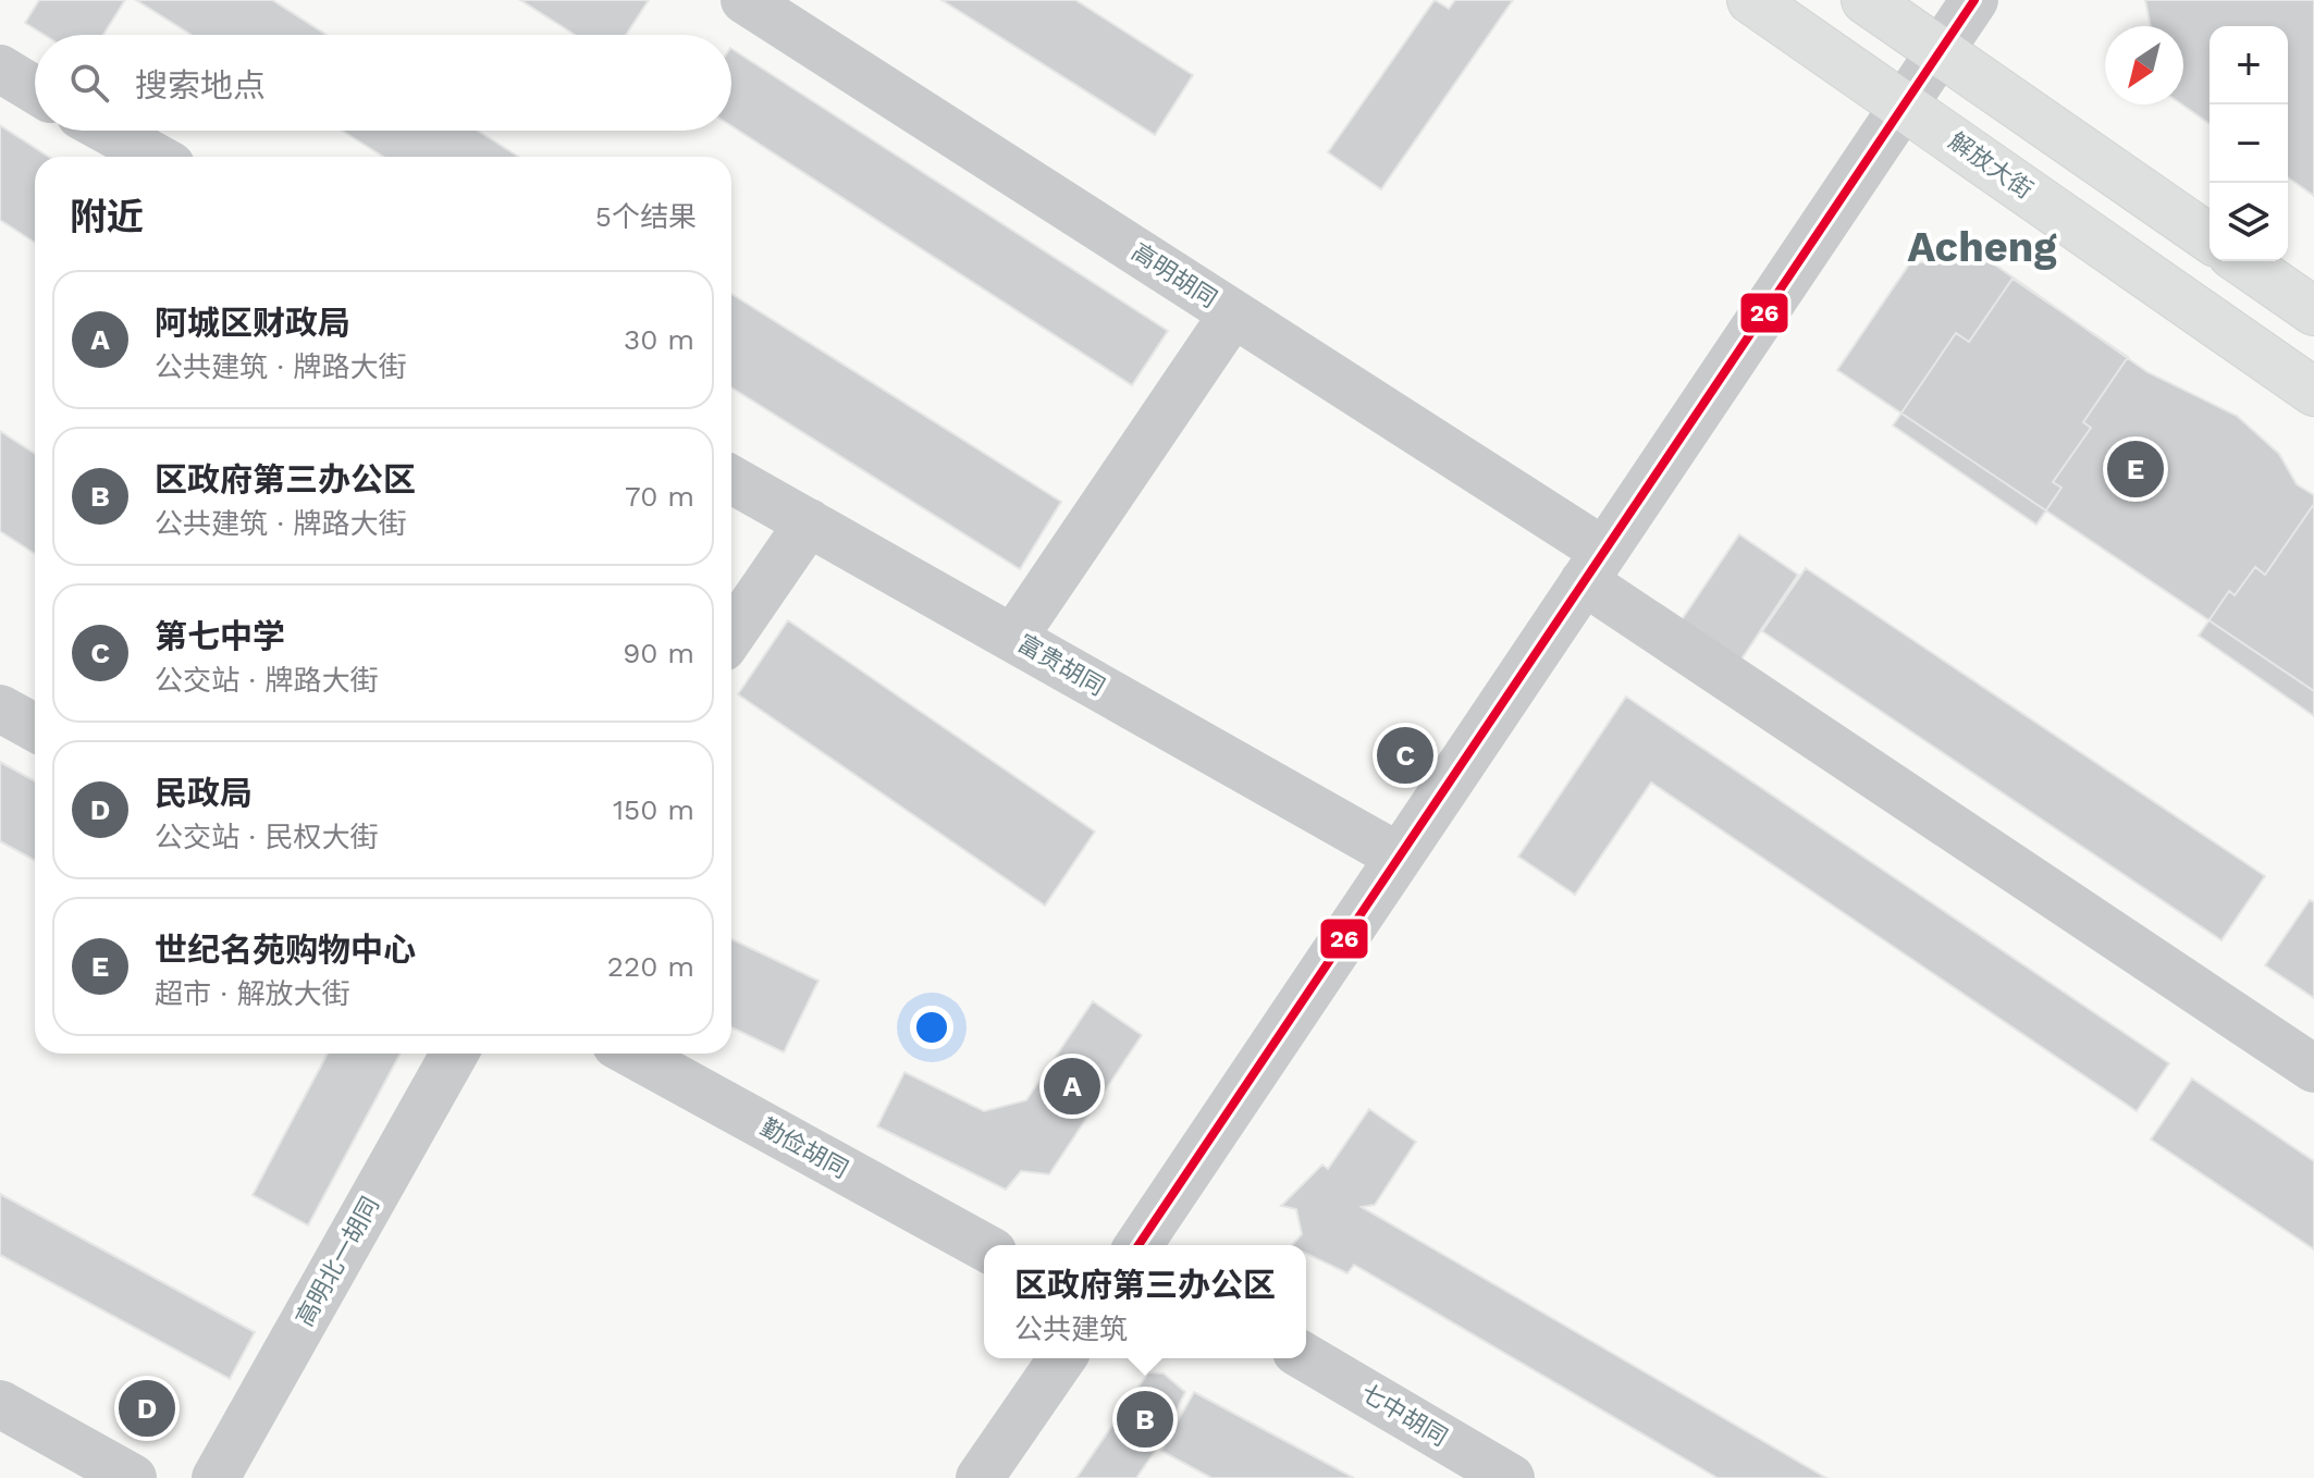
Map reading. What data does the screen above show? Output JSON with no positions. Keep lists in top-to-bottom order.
{
  "streets": {
    "main road": ["解放大街"],
    "street": [
      "高明胡同",
      "富贵胡同",
      "勤俭胡同",
      "高明北一胡同",
      "七中胡同"
    ]
  },
  "districts": ["Acheng"],
  "lines": ["transit line 26"],
  "north": "bottom left",
  "page": {
    "map_buttons": ["+", "−"],
    "search": "搜索地点",
    "heading": ["附近", "5个结果"],
    "list": [
      {
        "mark": "A",
        "name": "阿城区财政局",
        "note": "公共建筑 · 牌路大街",
        "value": "30 m"
      },
      {
        "mark": "B",
        "name": "区政府第三办公区",
        "note": "公共建筑 · 牌路大街",
        "value": "70 m"
      },
      {
        "mark": "C",
        "name": "第七中学",
        "note": "公交站 · 牌路大街",
        "value": "90 m"
      },
      {
        "mark": "D",
        "name": "民政局",
        "note": "公交站 · 民权大街",
        "value": "150 m"
      },
      {
        "mark": "E",
        "name": "世纪名苑购物中心",
        "note": "超市 · 解放大街",
        "value": "220 m"
      }
    ],
    "pins": [
      "E",
      "C",
      "A",
      "D",
      "B"
    ],
    "popup": ["区政府第三办公区", "公共建筑"]
  }
}
